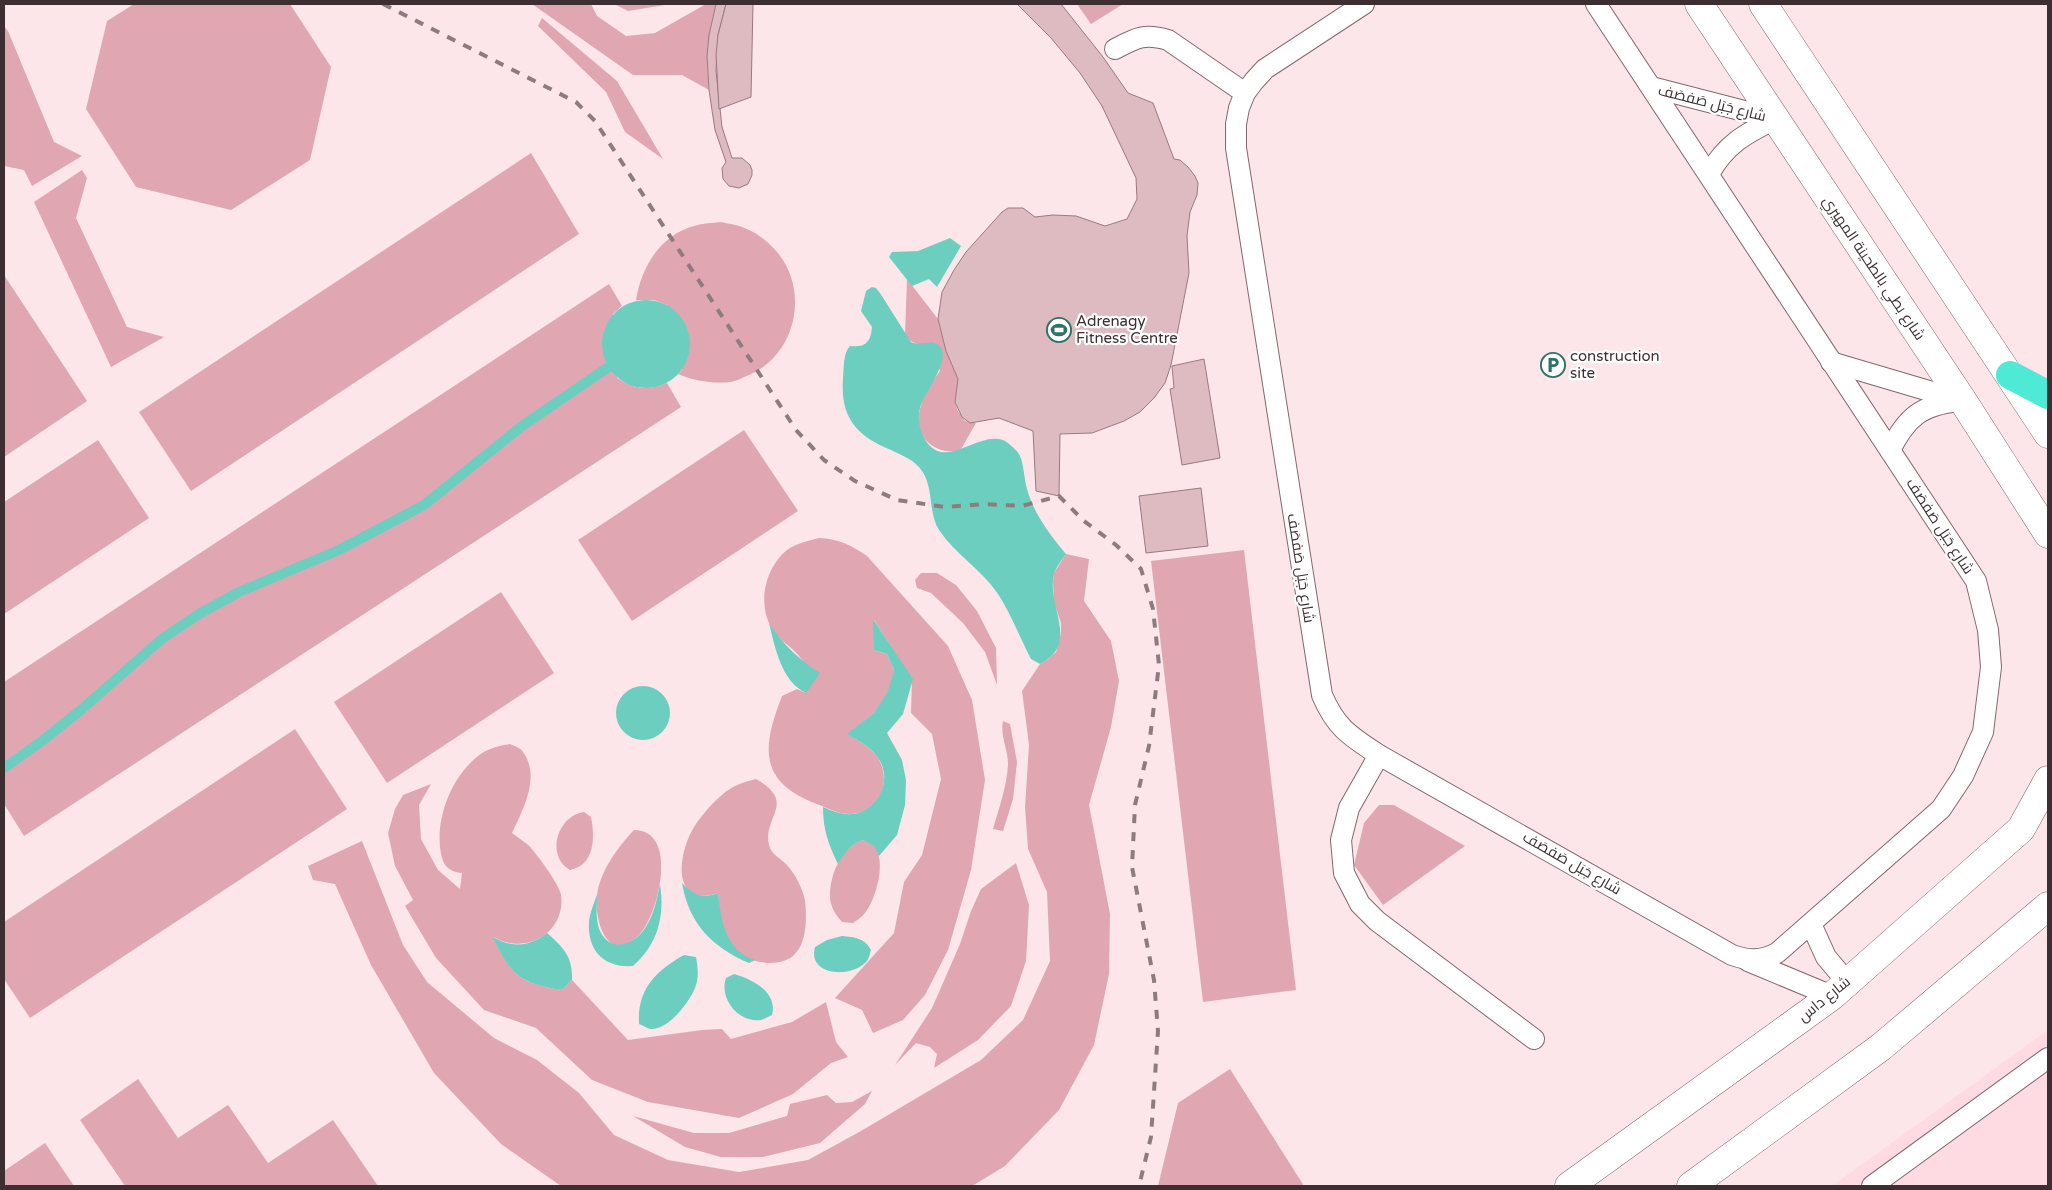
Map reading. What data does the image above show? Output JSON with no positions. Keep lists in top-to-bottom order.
{
  "streets": {
    "street": ["شارع بطي بالطحينة المهيري", "شارع داس"],
    "lane": ["شارع جَبَل صَفصَف"]
  },
  "crossings": [
    ["شارع جَبَل صَفصَف", "شارع بطي بالطحينة المهيري"],
    ["شارع جَبَل صَفصَف", "شارع داس"]
  ],
  "places": {
    "sports": ["Adrenagy Fitness Centre"],
    "parking": ["construction site"]
  }
}
